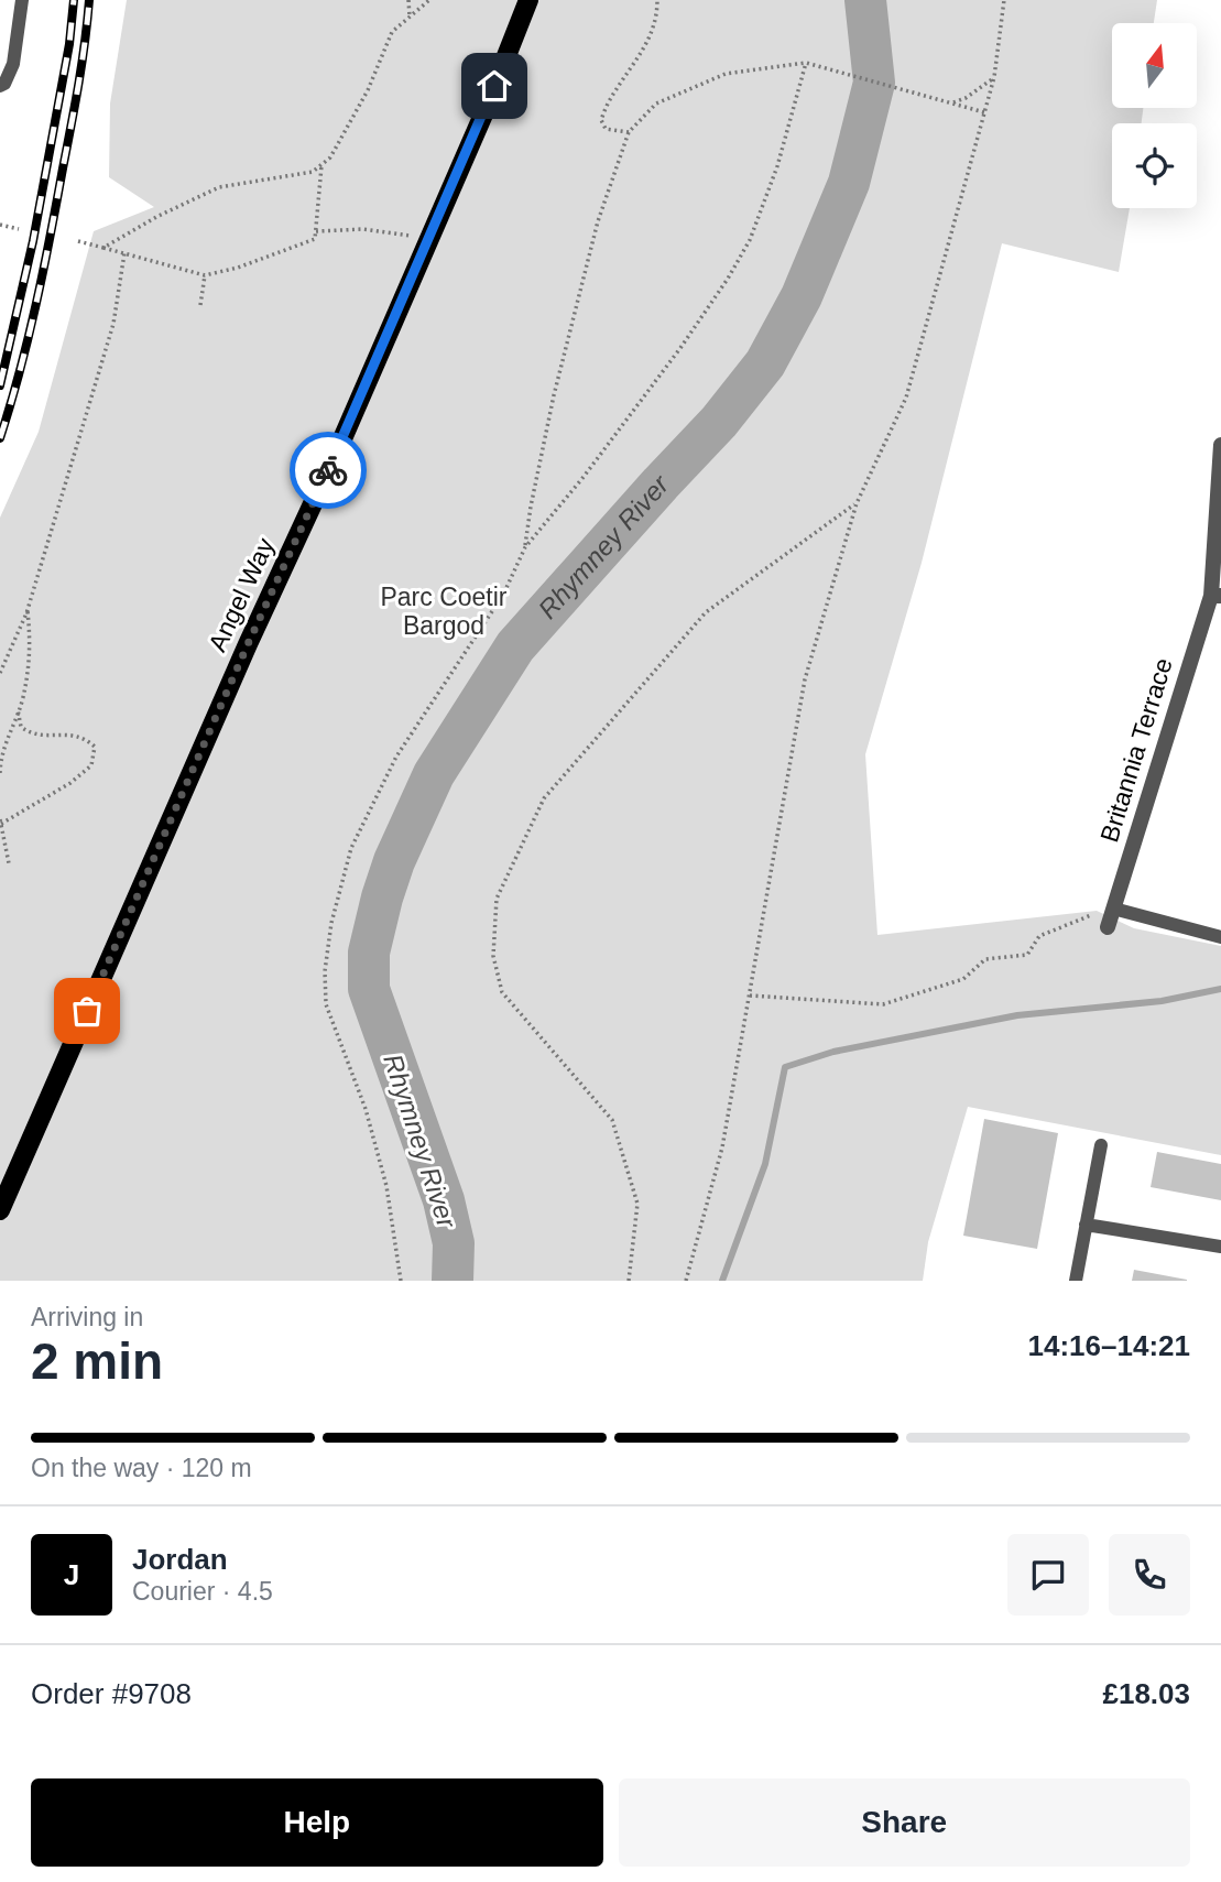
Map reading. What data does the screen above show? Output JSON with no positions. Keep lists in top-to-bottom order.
{
  "streets": {
    "main road": ["Angel Way"],
    "street": ["Britannia Terrace"]
  },
  "water": ["Rhymney River"],
  "parks": ["Parc Coetir Bargod"],
  "north": "top",
  "page": {
    "heading": ["2 min", "Arriving in", "14:16–14:21"],
    "panel": [
      "Jordan",
      "Courier · 4.5",
      "Order #9708",
      "£18.03"
    ],
    "bar": "On the way · 120 m",
    "round": "J",
    "buttons": ["Help", "Share"]
  }
}
